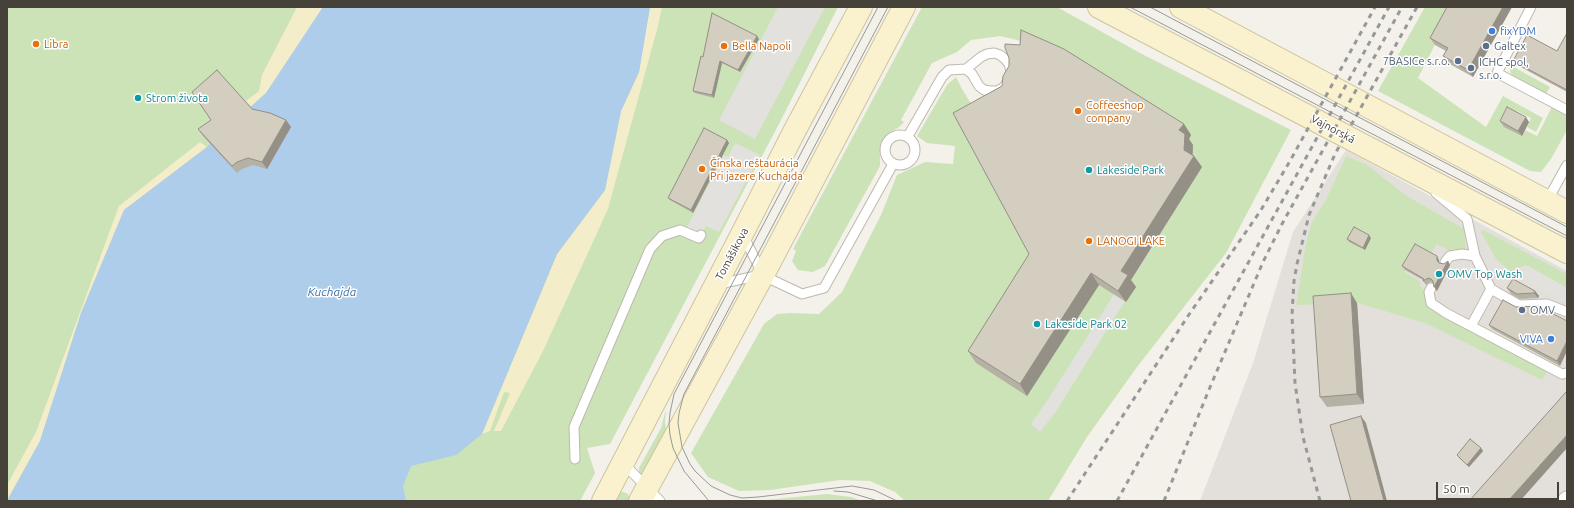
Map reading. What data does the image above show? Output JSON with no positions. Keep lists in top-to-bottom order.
{
  "streets": {
    "main road": ["Vajnorská", "Tomášikova"]
  },
  "water": ["Kuchajda"],
  "places": [
    "fixYDM",
    "Libra",
    "Bella Napoli",
    "Galtex",
    "7BASICe s.r.o.",
    "ICHC spol, s.r.o.",
    "Strom života",
    "Coffeeshop company",
    "Čínska reštaurácia Pri jazere Kuchajda",
    "Lakeside Park",
    "LANOGI LAKE",
    "OMV Top Wash",
    "OMV",
    "Lakeside Park 02",
    "VIVA"
  ],
  "scale_bar": "50 m"
}
